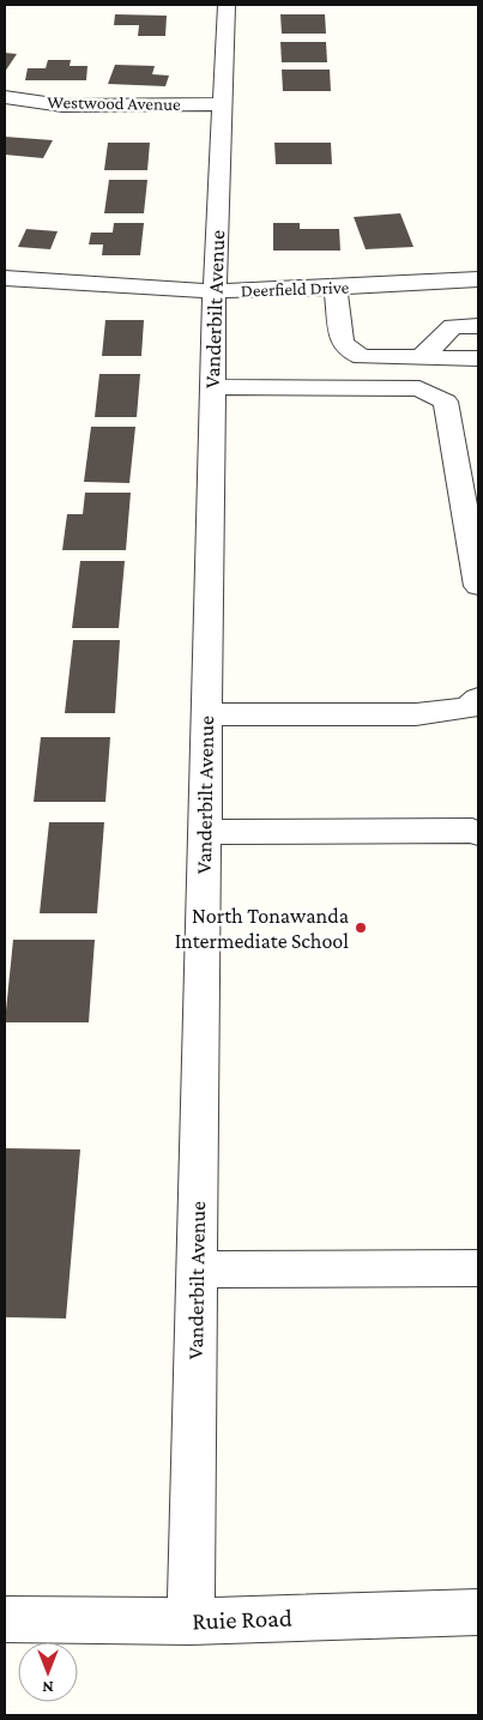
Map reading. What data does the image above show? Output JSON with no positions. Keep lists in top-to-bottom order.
{
  "streets": {
    "street": [
      "Westwood Avenue",
      "Deerfield Drive",
      "Vanderbilt Avenue",
      "Ruie Road"
    ]
  },
  "crossings": [
    ["Westwood Avenue", "Vanderbilt Avenue"],
    ["Deerfield Drive", "Vanderbilt Avenue"],
    ["Vanderbilt Avenue", "Ruie Road"]
  ],
  "places": ["North Tonawanda Intermediate School"],
  "north": "bottom"
}
